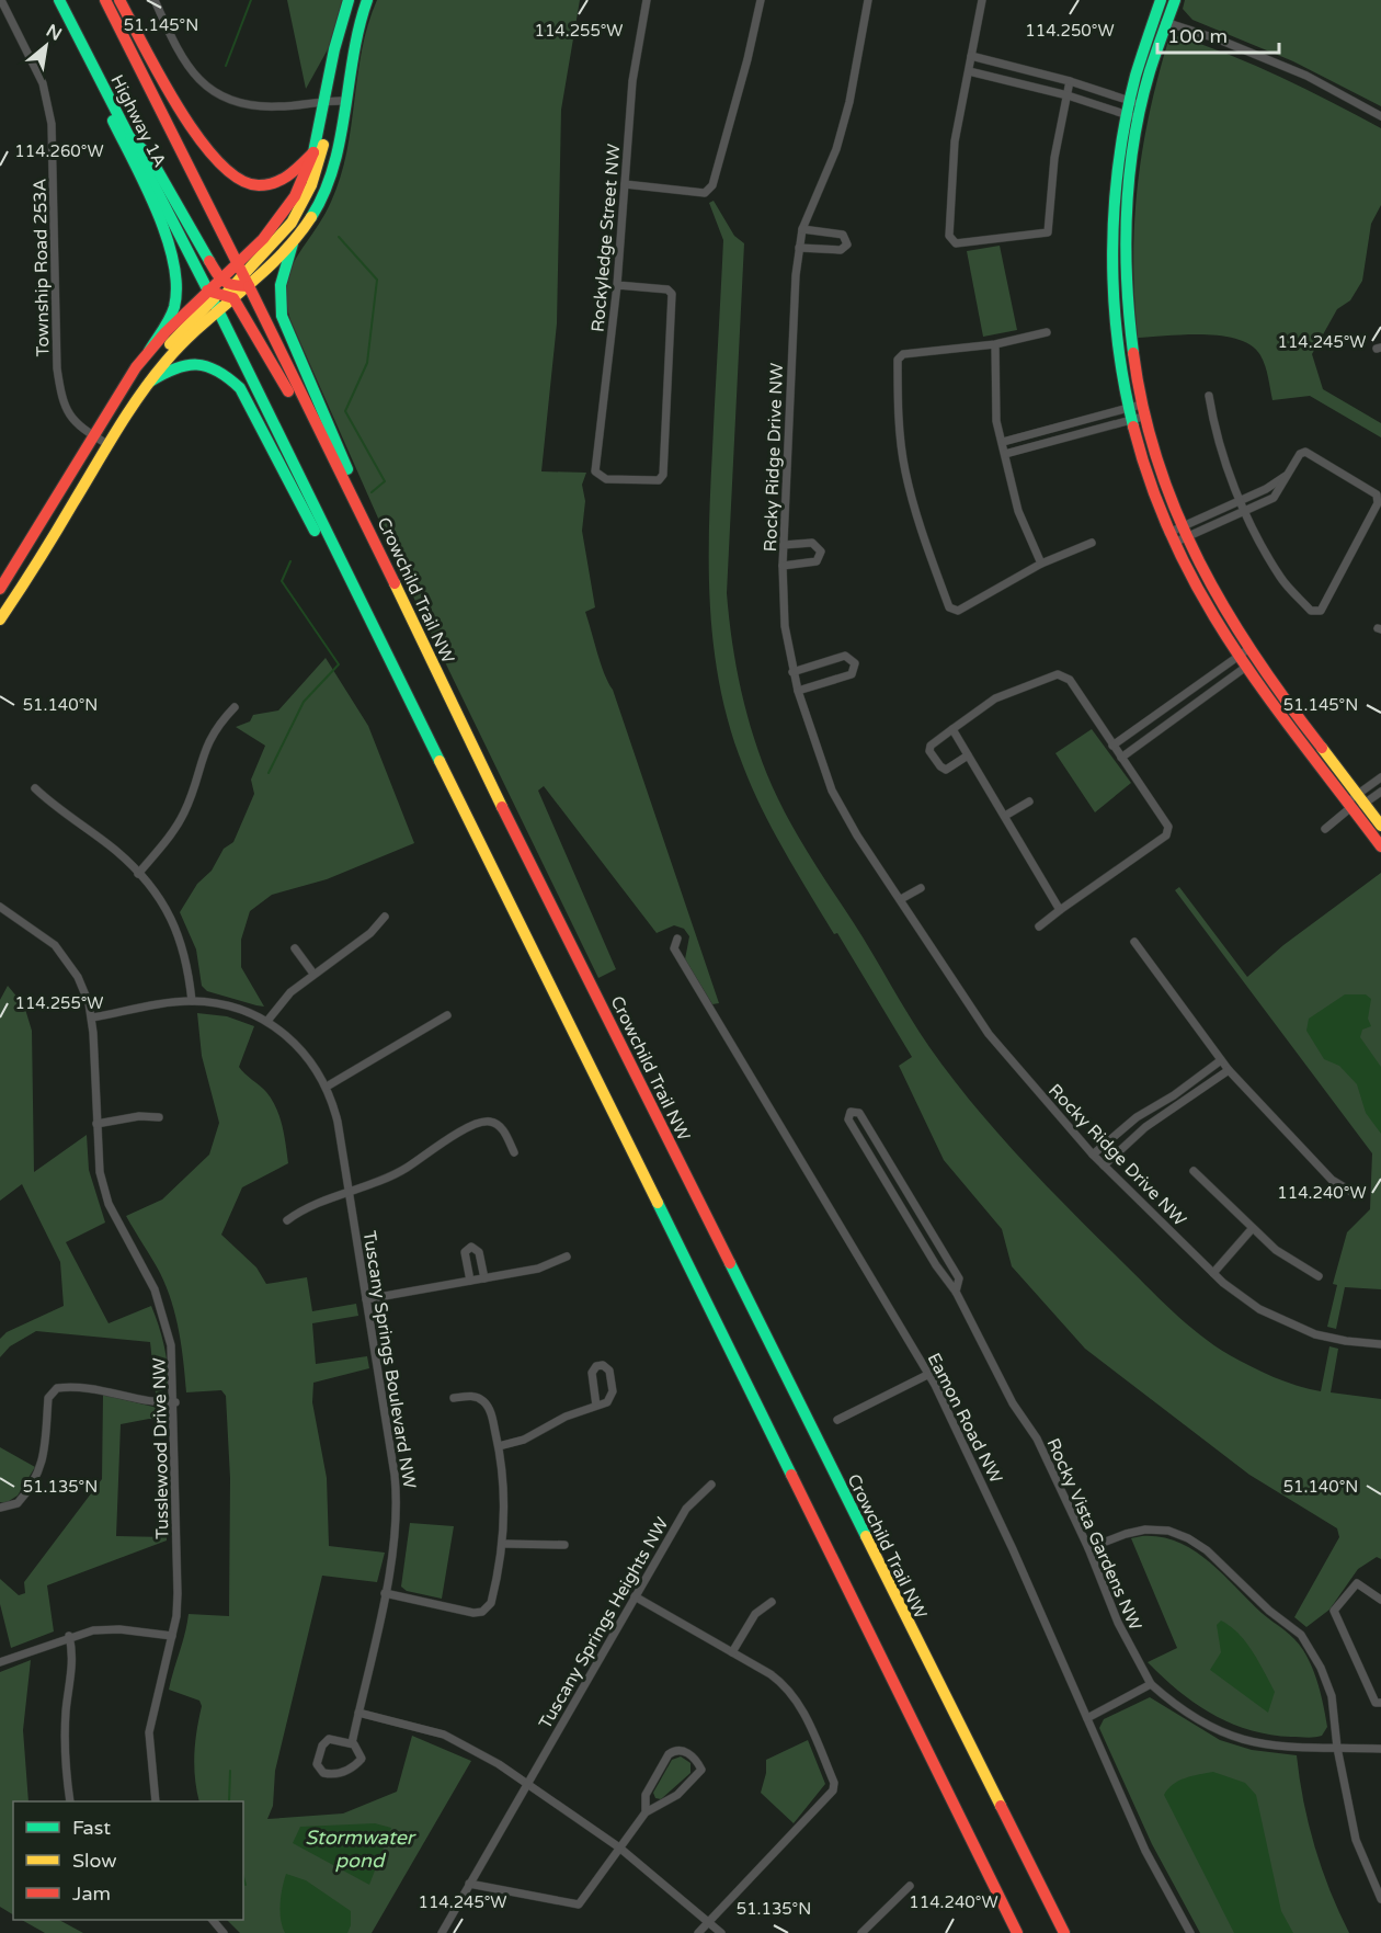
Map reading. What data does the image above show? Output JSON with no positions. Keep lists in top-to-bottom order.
{
  "streets": {
    "main road": ["Highway 1A", "Crowchild Trail NW"],
    "street": [
      "Rockyledge Street NW",
      "Township Road 253A",
      "Rocky Ridge Drive NW",
      "Tuscany Springs Boulevard NW",
      "Eamon Road NW",
      "Tusslewood Drive NW",
      "Rocky Vista Gardens NW",
      "Tuscany Springs Heights NW"
    ]
  },
  "crossings": [
    ["Highway 1A", "Crowchild Trail NW"],
    ["Tuscany Springs Boulevard NW", "Tusslewood Drive NW"]
  ],
  "water": ["Stormwater pond"],
  "legend": ["Fast", "Slow", "Jam"],
  "scale_bar": "100 m",
  "north": "top right",
  "coordinates": [
    "51.145°N",
    "114.255°W",
    "114.250°W",
    "114.260°W",
    "114.245°W",
    "51.140°N",
    "114.240°W",
    "51.135°N"
  ]
}
